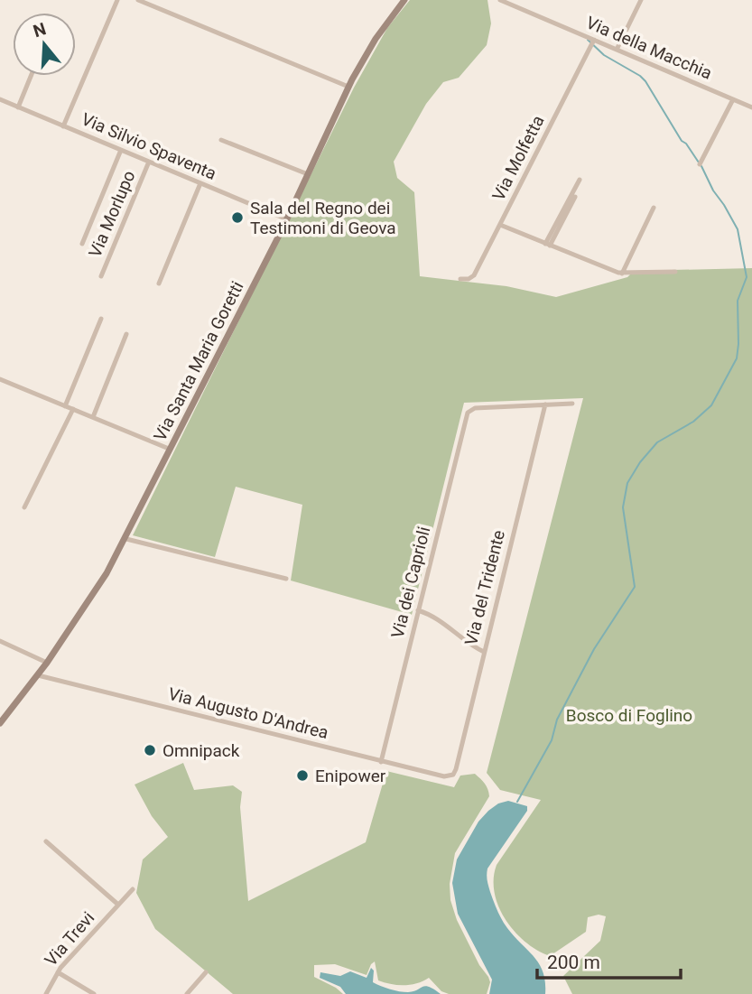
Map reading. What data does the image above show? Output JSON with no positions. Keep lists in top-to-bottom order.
{
  "streets": {
    "main road": ["Via Santa Maria Goretti"],
    "street": [
      "Via della Macchia",
      "Via Silvio Spaventa",
      "Via Molfetta",
      "Via Morlupo",
      "Via dei Caprioli",
      "Via del Tridente",
      "Via Augusto D'Andrea",
      "Via Trevi"
    ]
  },
  "crossings": [
    ["Via della Macchia", "Via Molfetta"],
    ["Via Silvio Spaventa", "Via Morlupo"],
    ["Via Silvio Spaventa", "Via Santa Maria Goretti"],
    ["Via Santa Maria Goretti", "Via Augusto D'Andrea"],
    ["Via dei Caprioli", "Via del Tridente"],
    ["Via dei Caprioli", "Via Augusto D'Andrea"],
    ["Via del Tridente", "Via Augusto D'Andrea"]
  ],
  "parks": ["Bosco di Foglino"],
  "places": ["Sala del Regno dei Testimoni di Geova", "Omnipack", "Enipower"],
  "scale_bar": "200 m",
  "north": "top"
}
